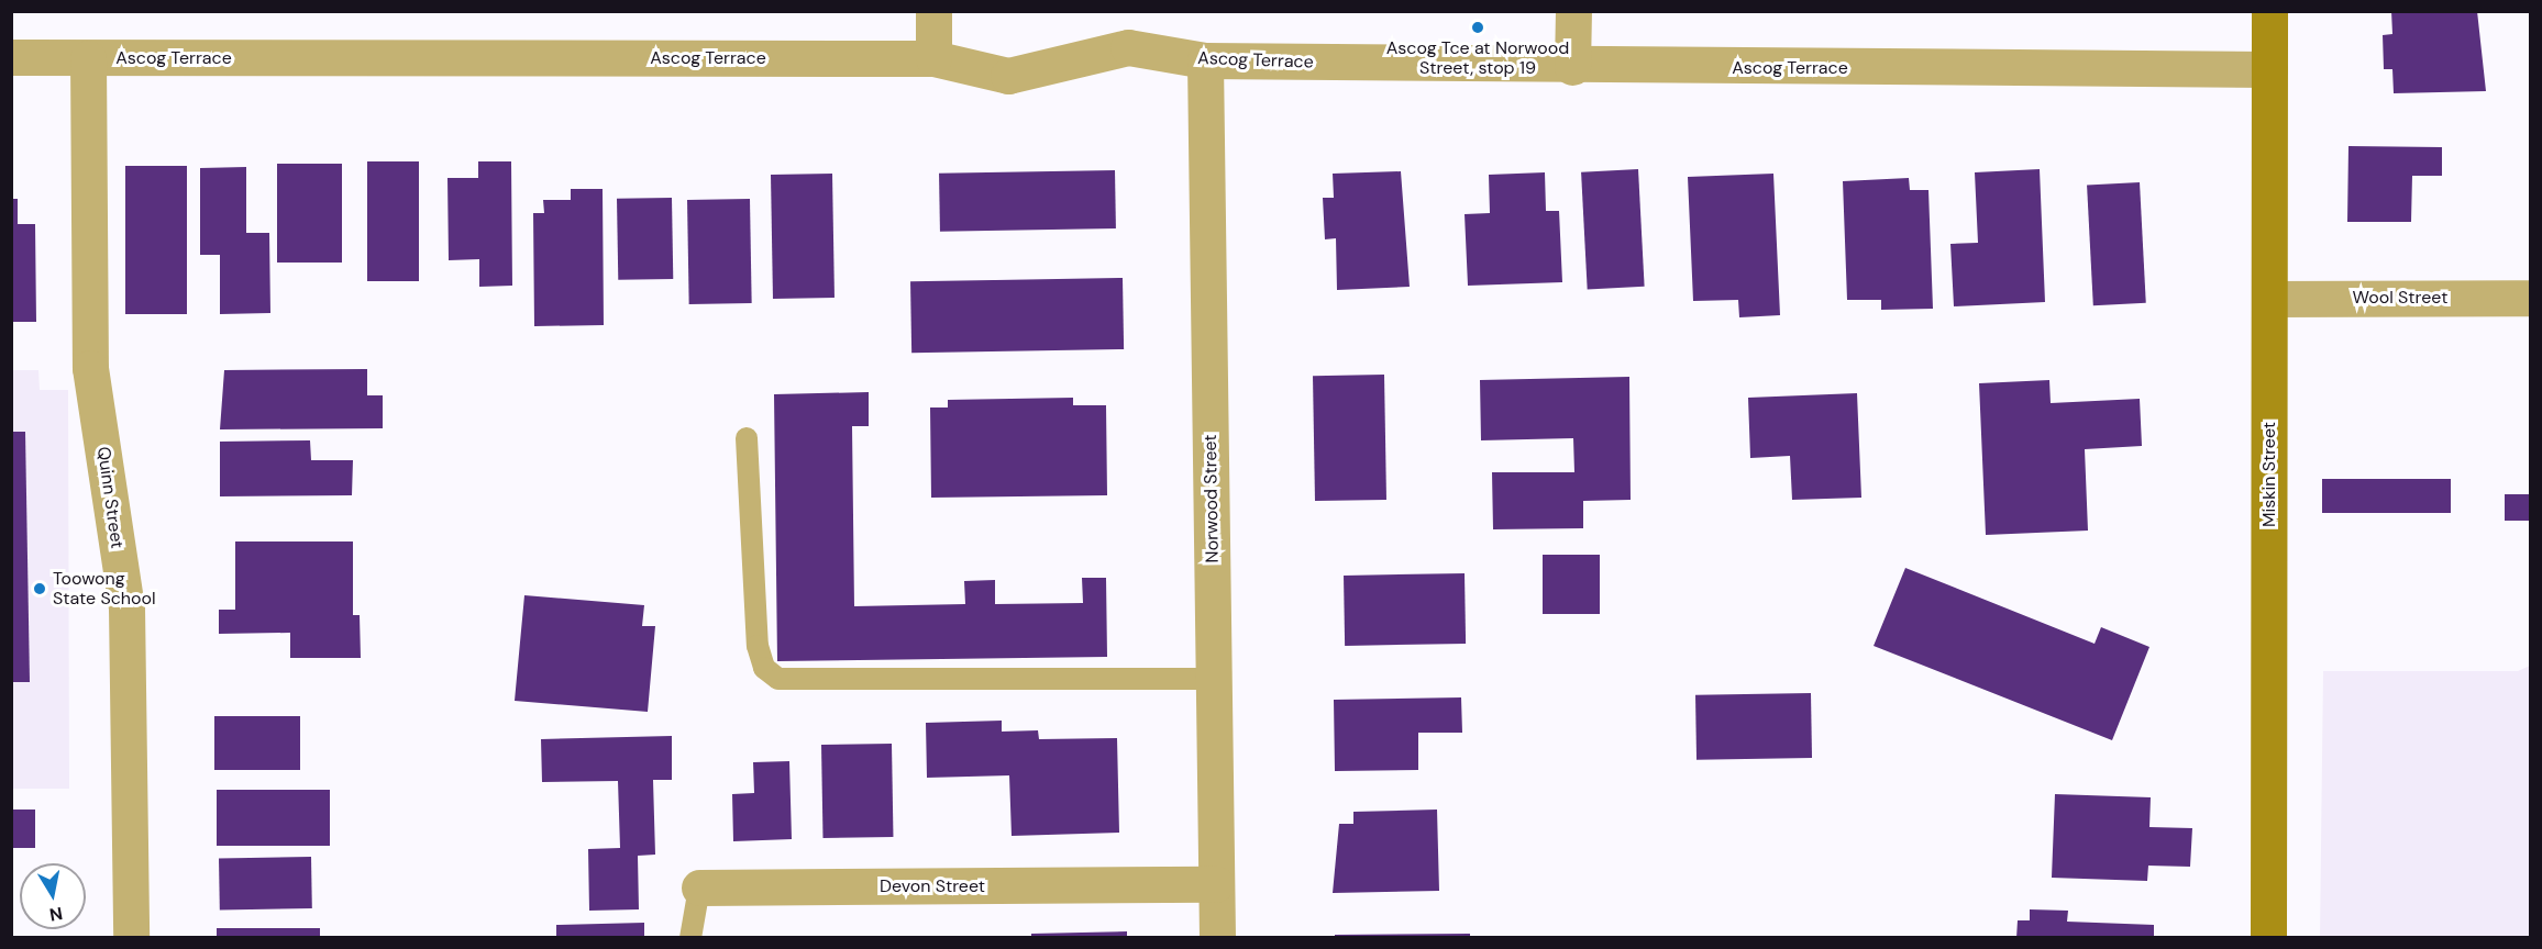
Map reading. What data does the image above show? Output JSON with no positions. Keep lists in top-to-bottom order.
{
  "streets": {
    "main road": ["Miskin Street"],
    "street": [
      "Ascog Terrace",
      "Wool Street",
      "Quinn Street",
      "Norwood Street",
      "Devon Street"
    ]
  },
  "crossings": [
    ["Ascog Terrace", "Miskin Street"],
    ["Ascog Terrace", "Quinn Street"],
    ["Ascog Terrace", "Norwood Street"],
    ["Wool Street", "Miskin Street"],
    ["Norwood Street", "Devon Street"]
  ],
  "places": ["Ascog Tce at Norwood Street, stop 19", "Toowong State School"],
  "north": "bottom"
}
